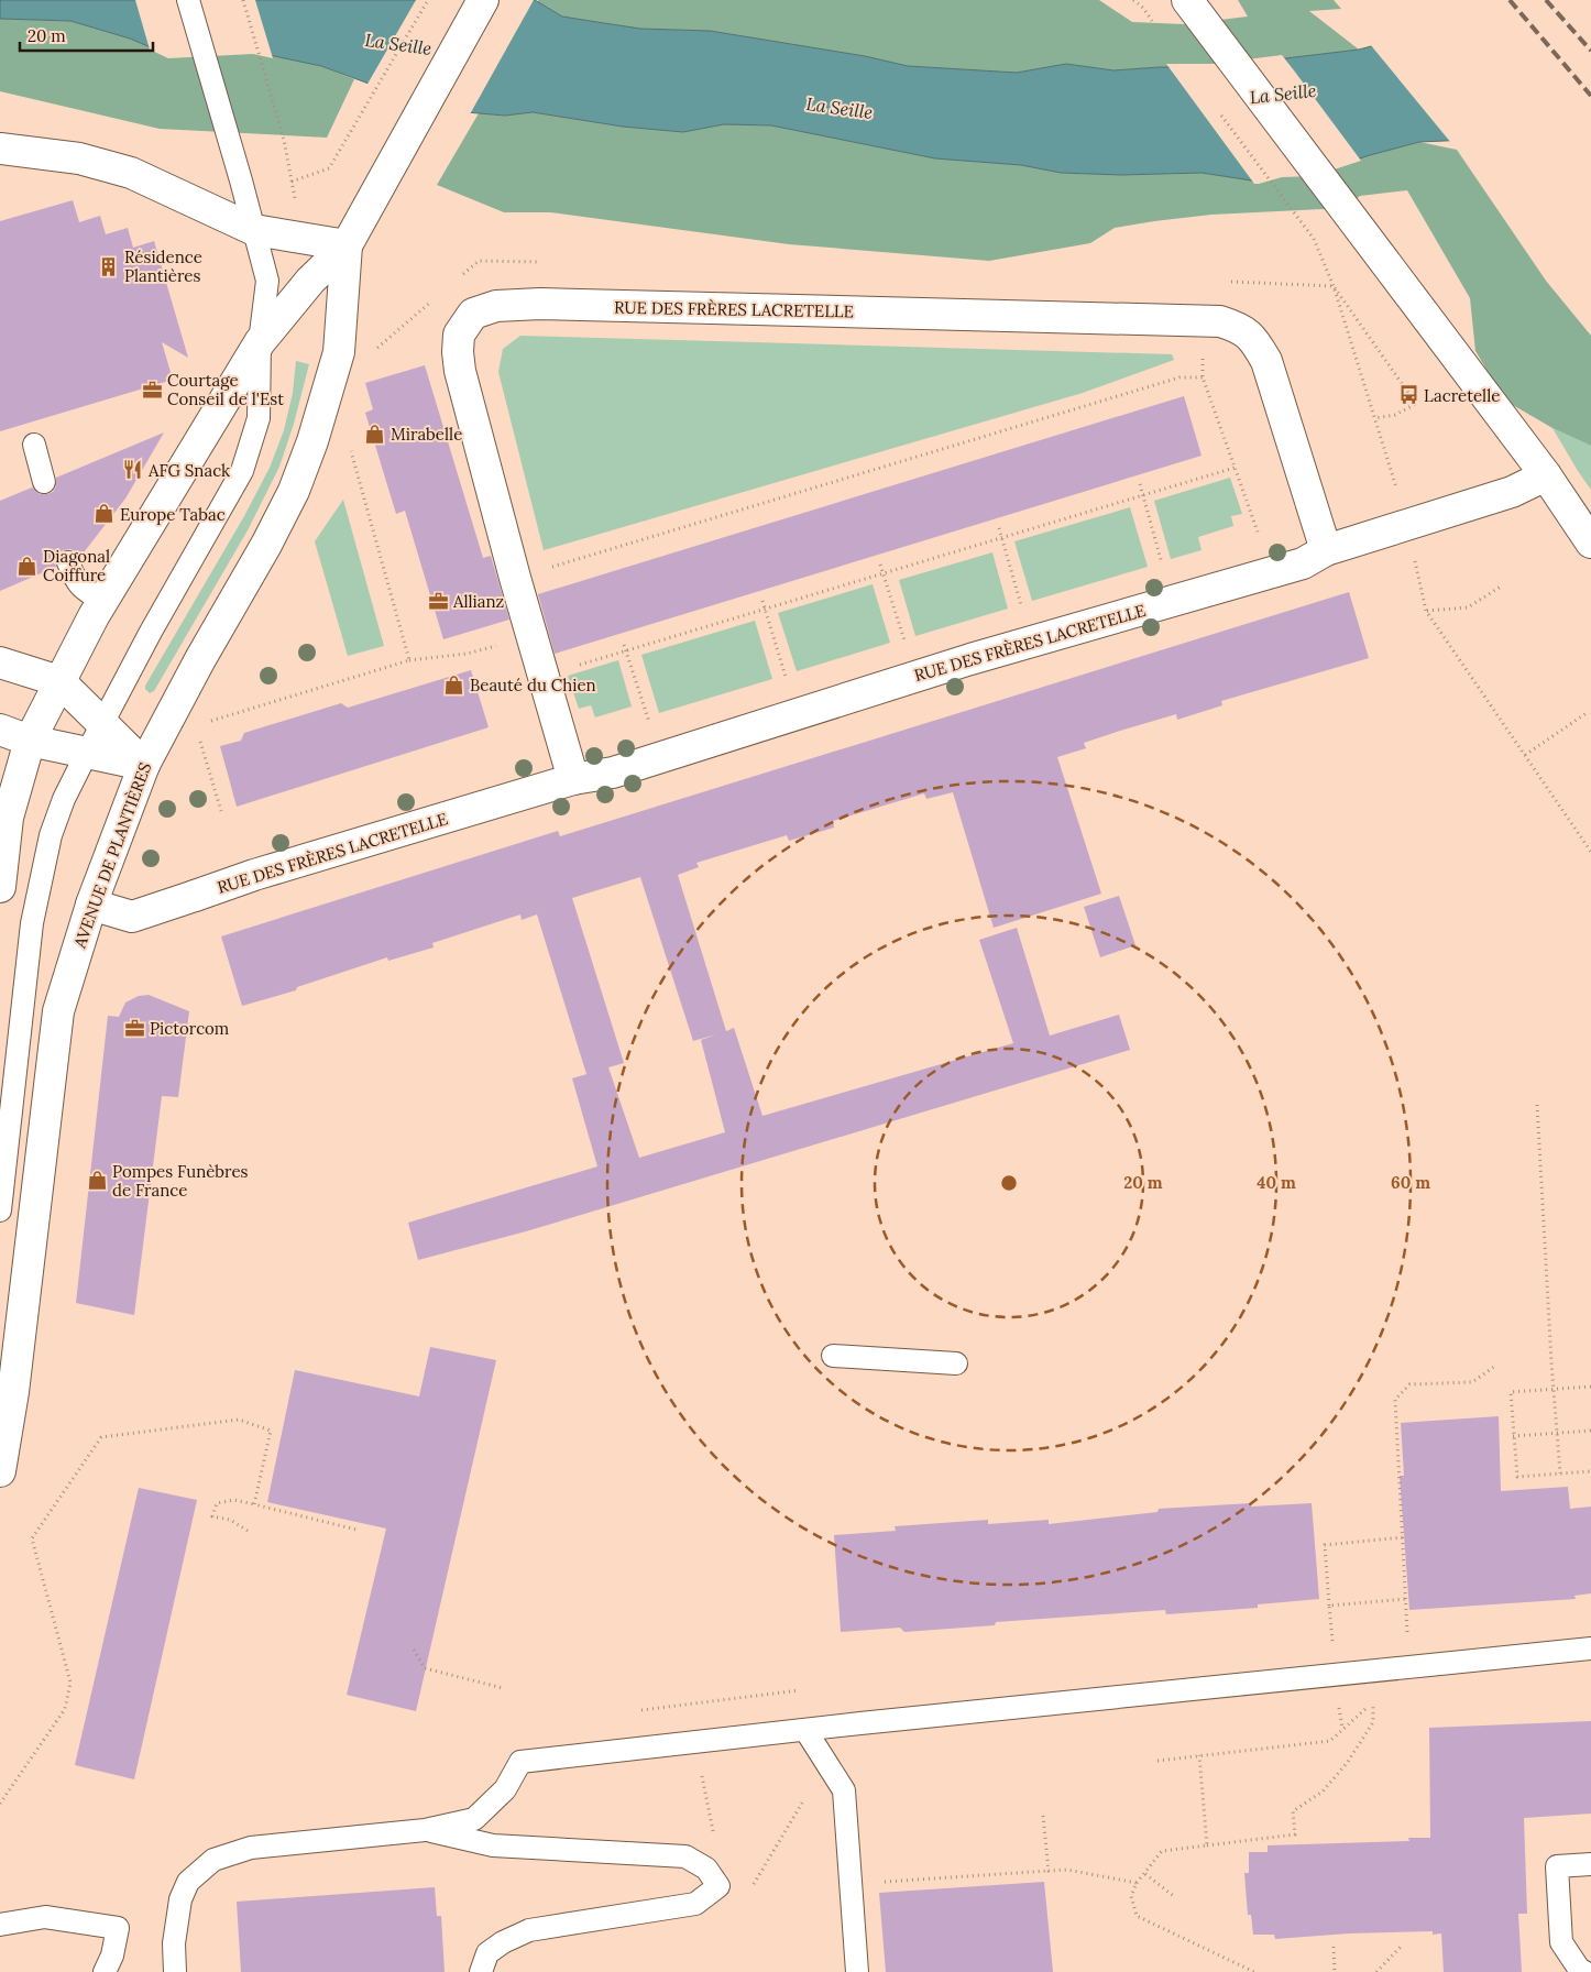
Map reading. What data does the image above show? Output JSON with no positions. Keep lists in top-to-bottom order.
{
  "streets": {
    "street": ["RUE DES FRÈRES LACRETELLE", "AVENUE DE PLANTIÈRES"]
  },
  "crossings": [
    ["RUE DES FRÈRES LACRETELLE", "AVENUE DE PLANTIÈRES"]
  ],
  "water": ["La Seille"],
  "places": {
    "building": ["Résidence Plantières"],
    "office": ["Courtage Conseil de l'Est", "Allianz", "Pictorcom"],
    "bus stop": ["Lacretelle"],
    "shop": [
      "Mirabelle",
      "Europe Tabac",
      "Diagonal Coiffure",
      "Beauté du Chien",
      "Pompes Funèbres de France"
    ],
    "restaurant": ["AFG Snack"]
  },
  "scale_bar": "20 m",
  "rings": ["20 m", "40 m", "60 m"]
}
